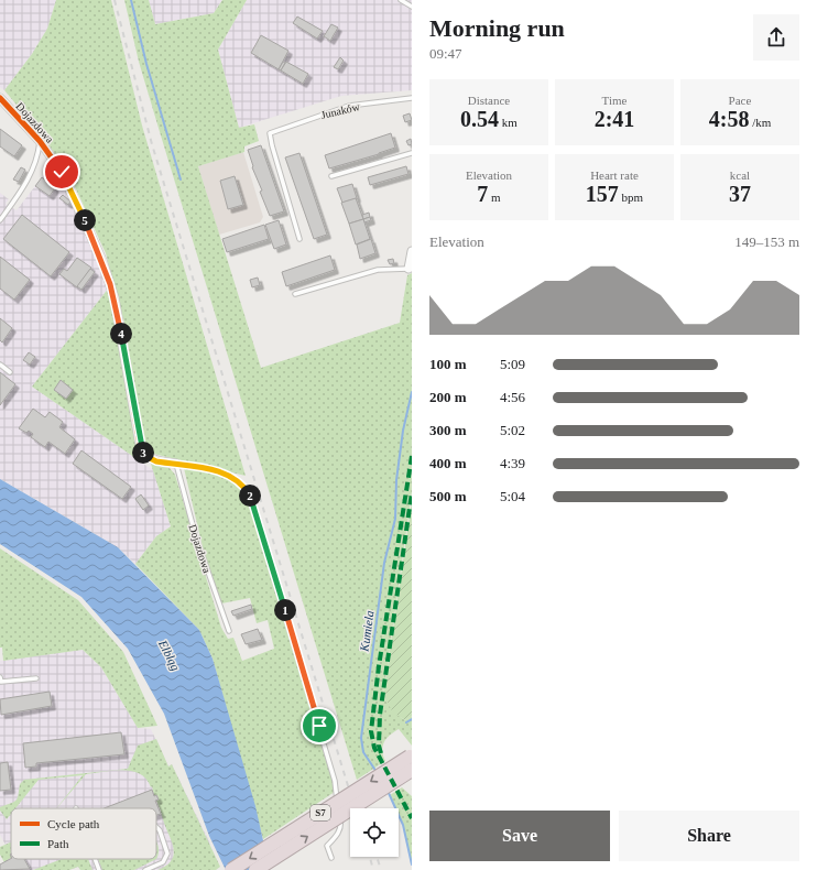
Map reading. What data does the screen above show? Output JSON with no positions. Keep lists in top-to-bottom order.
{
  "streets": {
    "highway": ["S7"],
    "street": ["Dojazdowa"],
    "lane": ["Junaków"]
  },
  "water": ["Kumiela", "Elbląg"],
  "legend": ["Cycle path", "Path"],
  "page": {
    "heading": ["Morning run", "09:47"],
    "stats": [
      ["Distance", "0.54 km"],
      ["Time", "2:41"],
      ["Pace", "4:58 /km"],
      ["Elevation", "7 m"],
      ["Heart rate", "157 bpm"],
      ["kcal", "37"]
    ],
    "pins": [
      "5",
      "4",
      "3",
      "2",
      "1"
    ],
    "chart": ["Elevation", "149–153 m"],
    "list": [
      {
        "name": "100 m",
        "note": "5:09"
      },
      {
        "name": "200 m",
        "note": "4:56"
      },
      {
        "name": "300 m",
        "note": "5:02"
      },
      {
        "name": "400 m",
        "note": "4:39"
      },
      {
        "name": "500 m",
        "note": "5:04"
      }
    ],
    "buttons": ["Save", "Share"]
  }
}
